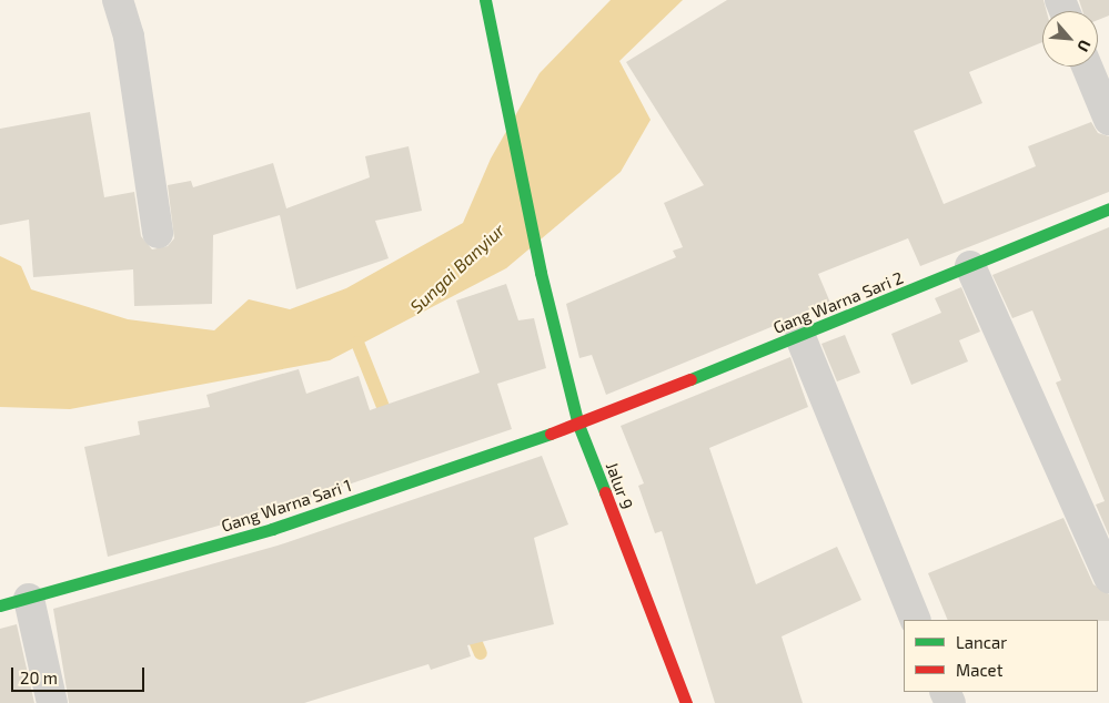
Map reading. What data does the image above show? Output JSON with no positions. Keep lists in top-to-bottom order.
{
  "streets": {
    "street": ["Gang Warna Sari 2", "Jalur 9", "Gang Warna Sari 1"]
  },
  "crossings": [
    ["Gang Warna Sari 2", "Jalur 9"],
    ["Gang Warna Sari 2", "Gang Warna Sari 1"],
    ["Jalur 9", "Gang Warna Sari 1"]
  ],
  "water": ["Sungai Banyiur"],
  "legend": ["Lancar", "Macet"],
  "scale_bar": "20 m",
  "north": "bottom right"
}
